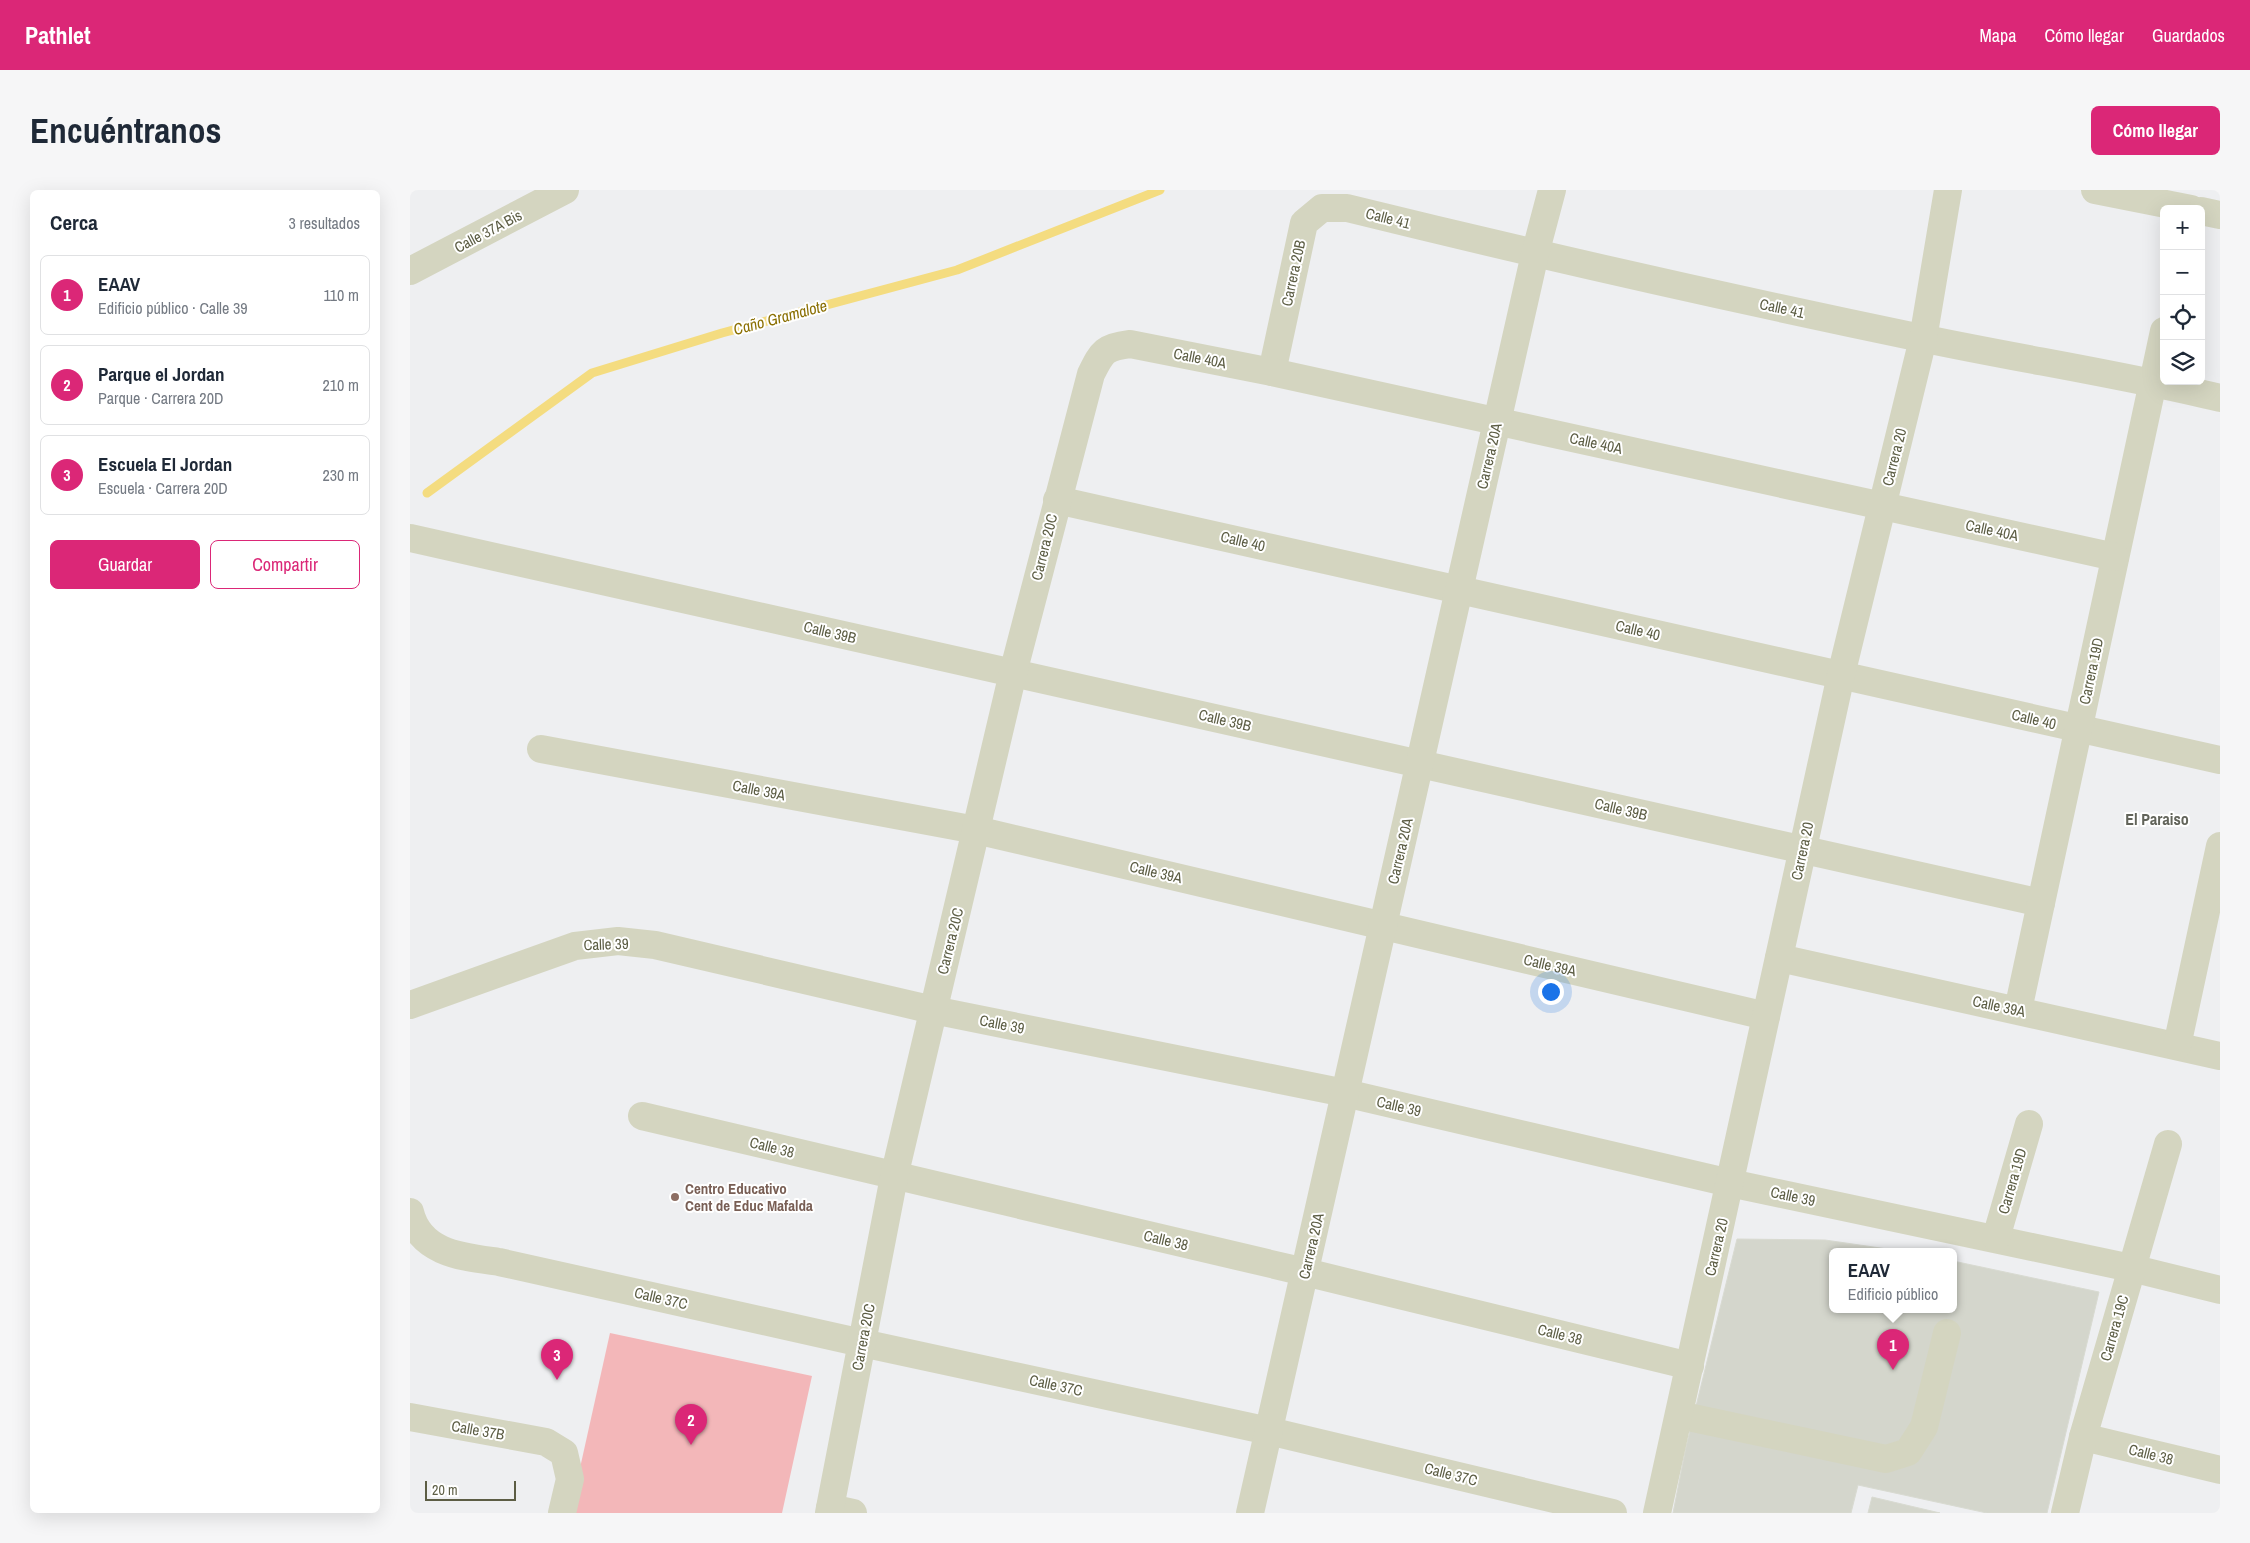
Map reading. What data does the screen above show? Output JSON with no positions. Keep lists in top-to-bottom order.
{
  "streets": {
    "street": [
      "Calle 41",
      "Calle 37A Bis",
      "Carrera 20B",
      "Calle 40A",
      "Carrera 20A",
      "Carrera 20",
      "Calle 40",
      "Carrera 20C",
      "Calle 39B",
      "Carrera 19D",
      "Calle 39A",
      "Calle 39",
      "Calle 38",
      "Calle 37C",
      "Carrera 19C",
      "Calle 37B"
    ]
  },
  "crossings": [
    ["Calle 41", "Carrera 20B"],
    ["Calle 41", "Carrera 20A"],
    ["Calle 41", "Carrera 20"],
    ["Calle 41", "Carrera 19D"],
    ["Carrera 20B", "Calle 40A"],
    ["Calle 40A", "Carrera 20A"],
    ["Calle 40A", "Carrera 20"],
    ["Calle 40A", "Carrera 20C"],
    ["Calle 40A", "Carrera 19D"],
    ["Carrera 20A", "Calle 40"],
    ["Carrera 20A", "Calle 39B"],
    ["Carrera 20A", "Calle 39A"],
    ["Carrera 20A", "Calle 39"],
    ["Carrera 20A", "Calle 38"],
    ["Carrera 20A", "Calle 37C"],
    ["Carrera 20", "Calle 40"],
    ["Carrera 20", "Calle 39B"],
    ["Carrera 20", "Calle 39A"],
    ["Carrera 20", "Calle 39"],
    ["Carrera 20", "Calle 38"],
    ["Calle 40", "Carrera 20C"],
    ["Calle 40", "Carrera 19D"],
    ["Carrera 20C", "Calle 39B"],
    ["Carrera 20C", "Calle 39A"],
    ["Carrera 20C", "Calle 39"],
    ["Carrera 20C", "Calle 38"],
    ["Carrera 20C", "Calle 37C"],
    ["Calle 39B", "Carrera 19D"],
    ["Carrera 19D", "Calle 39A"],
    ["Carrera 19D", "Calle 39"],
    ["Calle 39", "Carrera 19C"],
    ["Calle 38", "Carrera 19C"]
  ],
  "districts": ["El Paraiso"],
  "water": ["Caño Gramalote"],
  "places": ["Centro Educativo Cent de Educ Mafalda"],
  "scale_bar": "20 m",
  "page": {
    "header": "Pathlet",
    "nav": ["Mapa", "Cómo llegar", "Guardados"],
    "buttons": [
      "Cómo llegar",
      ["Guardar", "Compartir"]
    ],
    "title": "Encuéntranos",
    "heading": ["Cerca", "3 resultados"],
    "map_buttons": ["+", "−"],
    "list": [
      {
        "mark": "1",
        "name": "EAAV",
        "note": "Edificio público · Calle 39",
        "value": "110 m"
      },
      {
        "mark": "2",
        "name": "Parque el Jordan",
        "note": "Parque · Carrera 20D",
        "value": "210 m"
      },
      {
        "mark": "3",
        "name": "Escuela El Jordan",
        "note": "Escuela · Carrera 20D",
        "value": "230 m"
      }
    ],
    "popup": ["EAAV", "Edificio público"],
    "pins": ["1", "3", "2"],
    "scale": "20 m"
  }
}
